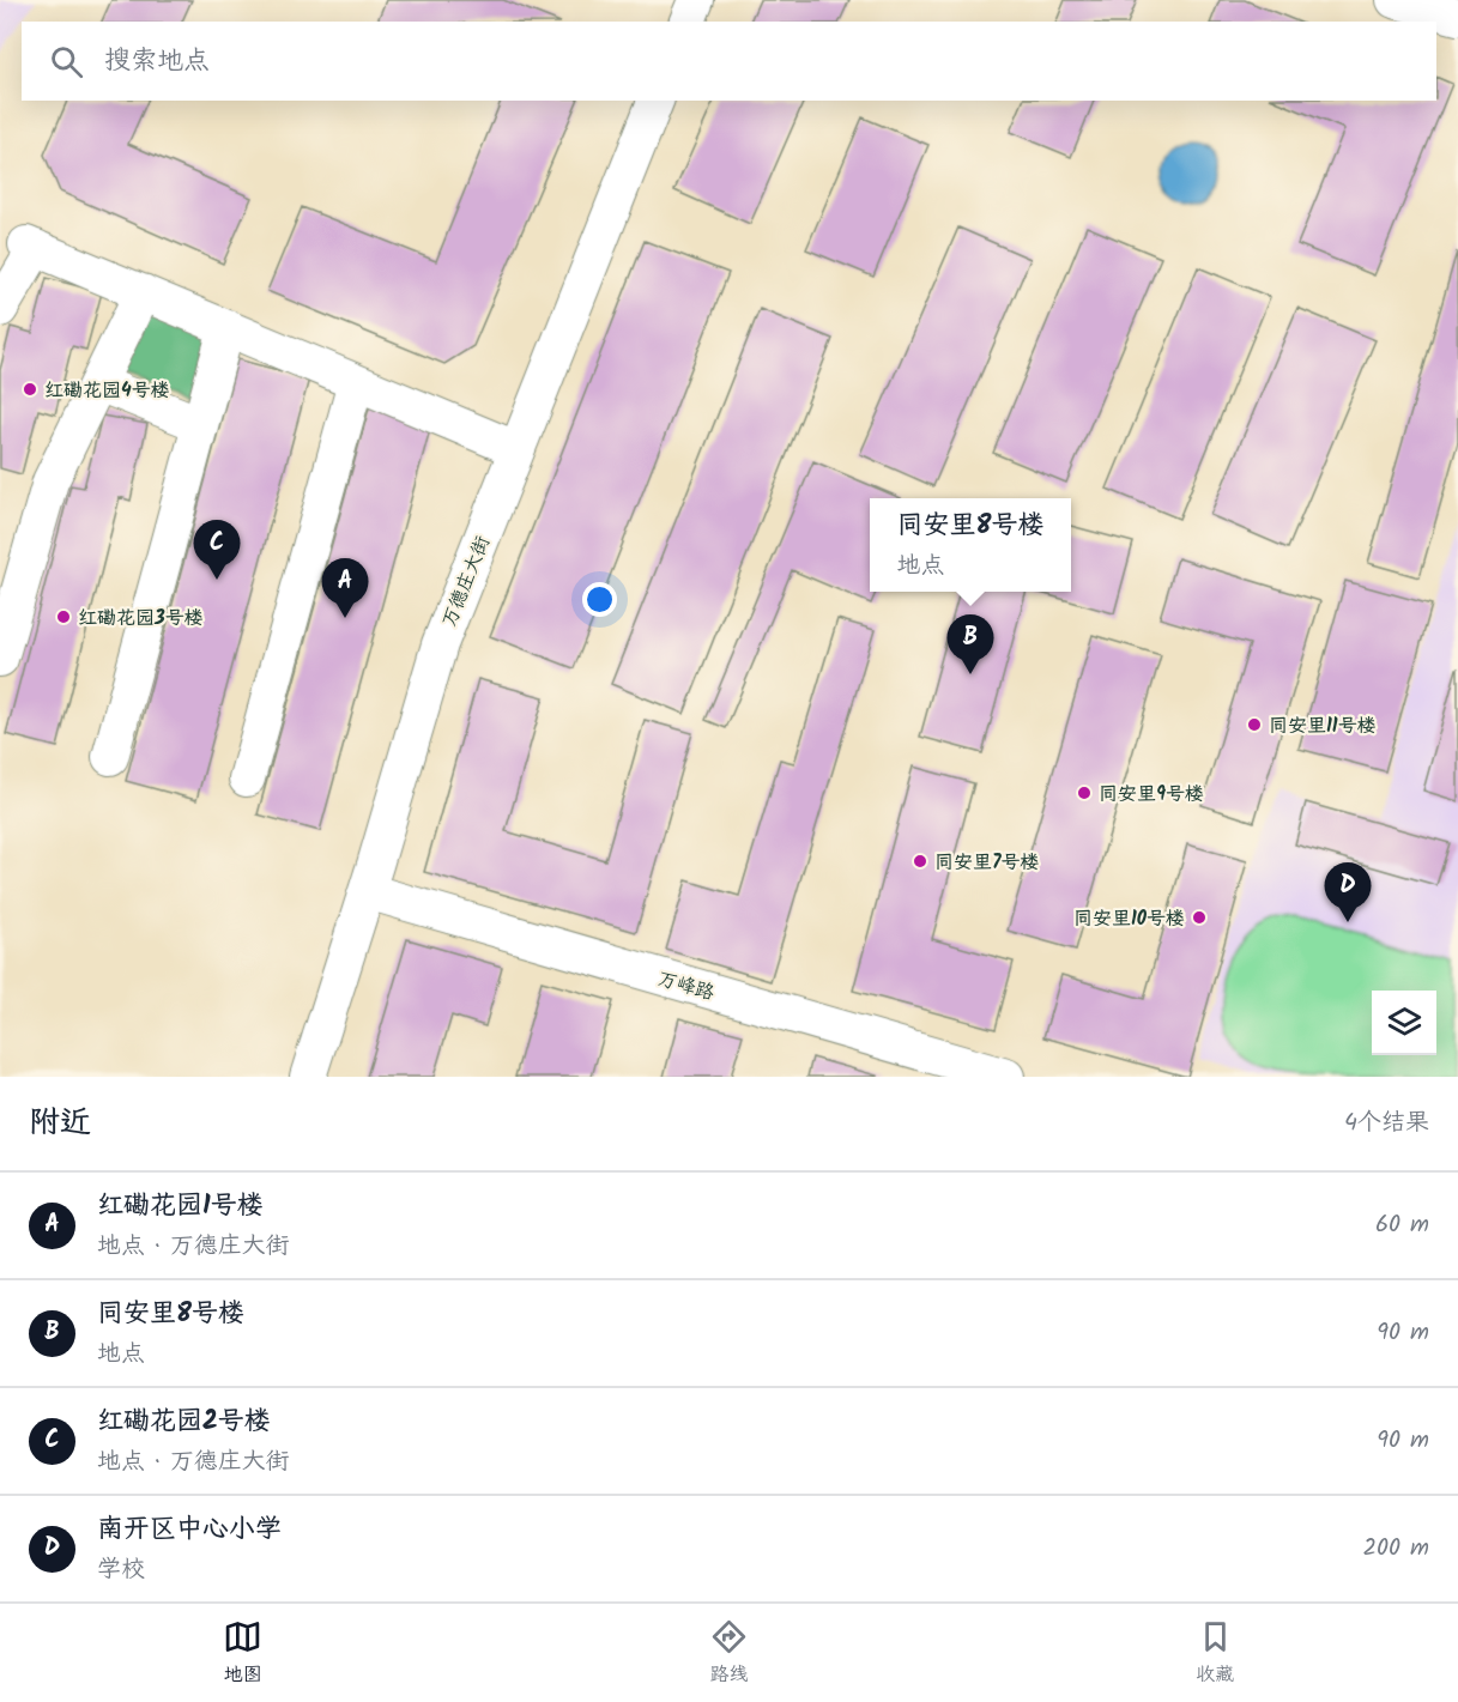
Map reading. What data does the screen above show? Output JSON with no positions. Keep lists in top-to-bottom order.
{
  "streets": {
    "street": ["万德庄大街", "万峰路"]
  },
  "crossings": [
    ["万德庄大街", "万峰路"]
  ],
  "places": [
    "红磡花园4号楼",
    "红磡花园3号楼",
    "同安里11号楼",
    "同安里9号楼",
    "同安里7号楼",
    "同安里10号楼"
  ],
  "page": {
    "search": "搜索地点",
    "popup": ["同安里8号楼", "地点"],
    "pins": [
      "C",
      "A",
      "B",
      "D"
    ],
    "heading": ["附近", "4个结果"],
    "list": [
      {
        "mark": "A",
        "name": "红磡花园1号楼",
        "note": "地点 · 万德庄大街",
        "value": "60 m"
      },
      {
        "mark": "B",
        "name": "同安里8号楼",
        "note": "地点",
        "value": "90 m"
      },
      {
        "mark": "C",
        "name": "红磡花园2号楼",
        "note": "地点 · 万德庄大街",
        "value": "90 m"
      },
      {
        "mark": "D",
        "name": "南开区中心小学",
        "note": "学校",
        "value": "200 m"
      }
    ],
    "nav": ["地图", "路线", "收藏"]
  }
}
